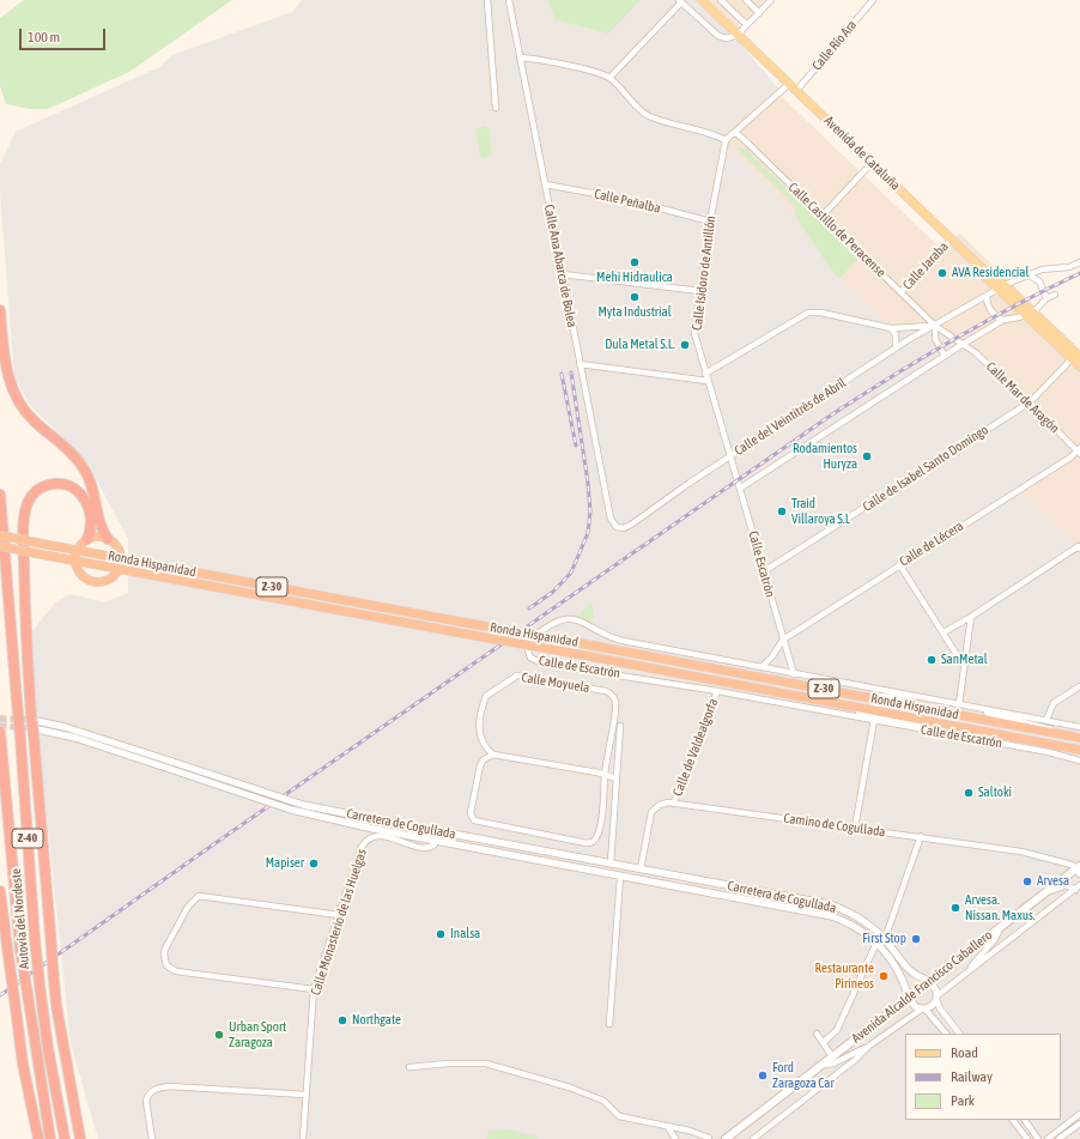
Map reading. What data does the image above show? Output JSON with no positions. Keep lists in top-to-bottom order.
{
  "streets": {
    "highway": [
      "Ronda Hispanidad",
      "Z-30",
      "Z-40",
      "Autovía del Nordeste"
    ],
    "main road": ["Avenida de Cataluña", "Avenida Alcalde Francisco Caballero"],
    "street": [
      "Calle Río Ara",
      "Calle Peñalba",
      "Calle Castillo de Peracense",
      "Calle Ana Abarca de Bolea",
      "Calle Jaraba",
      "Calle Isidoro de Antillón",
      "Calle Mar de Aragón",
      "Calle del Veintitrés de Abril",
      "Calle de Isabel Santo Domingo",
      "Calle de Lécera",
      "Calle Escatrón",
      "Calle de Escatrón",
      "Calle Moyuela",
      "Calle de Valdealgorfa",
      "Carretera de Cogullada",
      "Camino de Cogullada",
      "Calle Monasterio de las Huelgas"
    ]
  },
  "crossings": [
    ["Calle Río Ara", "Avenida de Cataluña"],
    ["Avenida de Cataluña", "Calle Jaraba"],
    ["Avenida de Cataluña", "Calle del Veintitrés de Abril"],
    ["Avenida de Cataluña", "Calle de Isabel Santo Domingo"],
    ["Calle Peñalba", "Calle Ana Abarca de Bolea"],
    ["Calle Peñalba", "Calle Isidoro de Antillón"],
    ["Calle Castillo de Peracense", "Calle Jaraba"],
    ["Calle Castillo de Peracense", "Calle del Veintitrés de Abril"],
    ["Calle Ana Abarca de Bolea", "Calle del Veintitrés de Abril"],
    ["Calle Isidoro de Antillón", "Calle del Veintitrés de Abril"],
    ["Calle Isidoro de Antillón", "Calle Escatrón"],
    ["Calle Mar de Aragón", "Calle de Isabel Santo Domingo"],
    ["Calle Mar de Aragón", "Calle de Lécera"],
    ["Calle de Isabel Santo Domingo", "Calle Escatrón"],
    ["Calle de Lécera", "Calle Escatrón"],
    ["Ronda Hispanidad", "Calle de Escatrón"],
    ["Calle Escatrón", "Calle de Escatrón"],
    ["Calle de Escatrón", "Calle de Valdealgorfa"],
    ["Calle de Valdealgorfa", "Camino de Cogullada"],
    ["Carretera de Cogullada", "Camino de Cogullada"],
    ["Carretera de Cogullada", "Calle Monasterio de las Huelgas"],
    ["Carretera de Cogullada", "Avenida Alcalde Francisco Caballero"],
    ["Camino de Cogullada", "Avenida Alcalde Francisco Caballero"]
  ],
  "places": [
    "Mehi Hidraulica",
    "AVA Residencial",
    "Myta Industrial",
    "Dula Metal S.L.",
    "Rodamientos Huryza",
    "Traid Villaroya S.L",
    "SanMetal",
    "Saltoki",
    "Mapiser",
    "Arvesa",
    "Arvesa. Nissan. Maxus.",
    "Inalsa",
    "First Stop",
    "Restaurante Pirineos",
    "Northgate",
    "Urban Sport Zaragoza",
    "Ford Zaragoza Car"
  ],
  "legend": ["Road", "Railway", "Park"],
  "scale_bar": "100 m"
}
